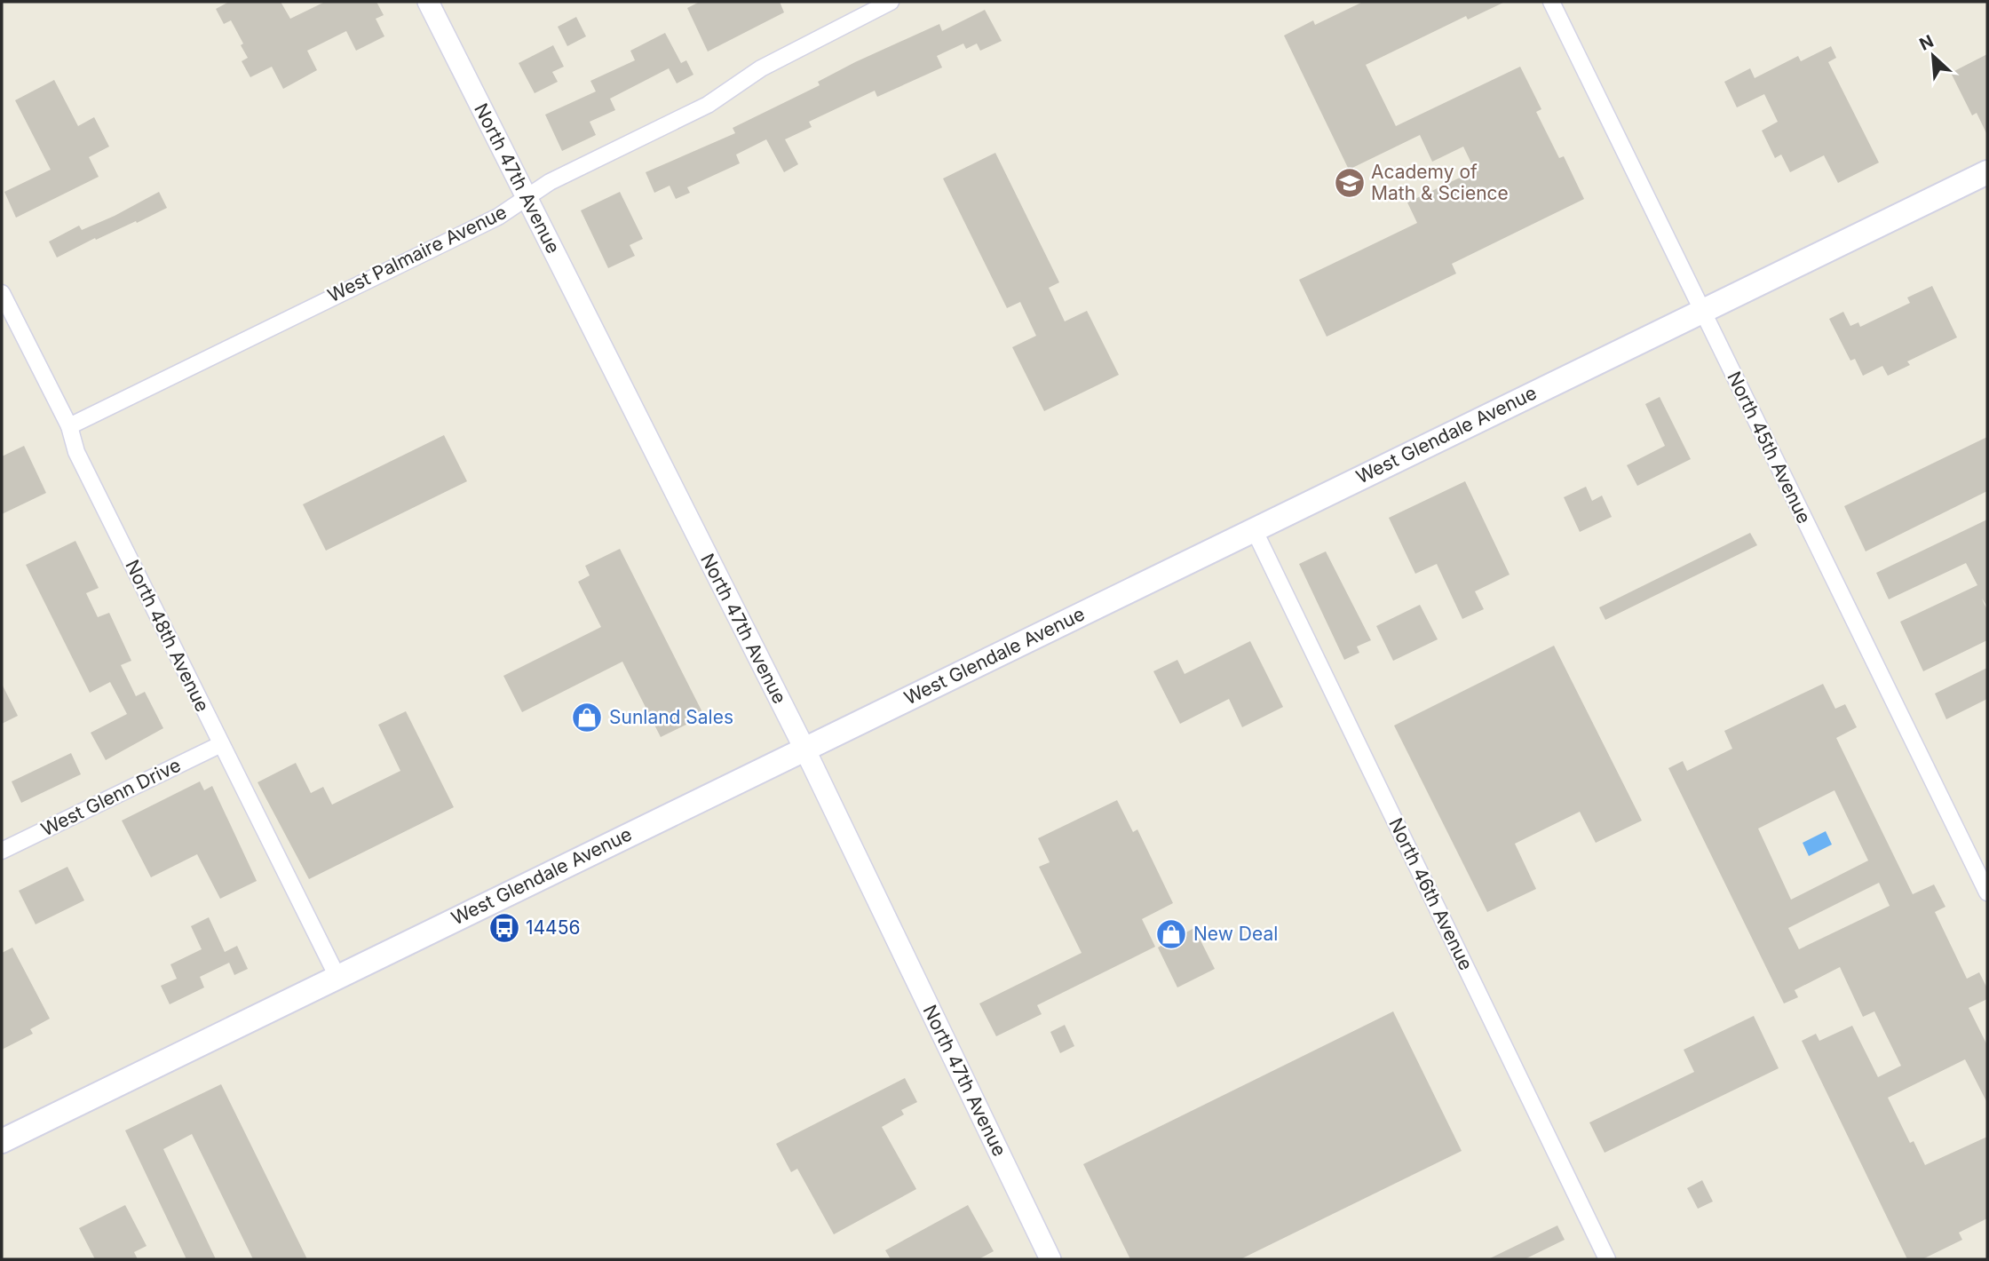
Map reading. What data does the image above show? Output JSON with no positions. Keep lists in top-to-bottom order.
{
  "streets": {
    "main road": ["West Glendale Avenue"],
    "street": [
      "North 47th Avenue",
      "West Palmaire Avenue",
      "North 45th Avenue",
      "North 48th Avenue",
      "West Glenn Drive",
      "North 46th Avenue"
    ]
  },
  "crossings": [
    ["North 47th Avenue", "West Palmaire Avenue"],
    ["North 47th Avenue", "West Glendale Avenue"],
    ["West Palmaire Avenue", "North 48th Avenue"],
    ["West Glendale Avenue", "North 45th Avenue"],
    ["West Glendale Avenue", "North 48th Avenue"],
    ["West Glendale Avenue", "North 46th Avenue"],
    ["North 48th Avenue", "West Glenn Drive"]
  ],
  "places": {
    "school or university": ["Academy of Math & Science"],
    "shop": ["Sunland Sales", "New Deal"],
    "bus stop": ["14456"]
  },
  "north": "top left"
}
